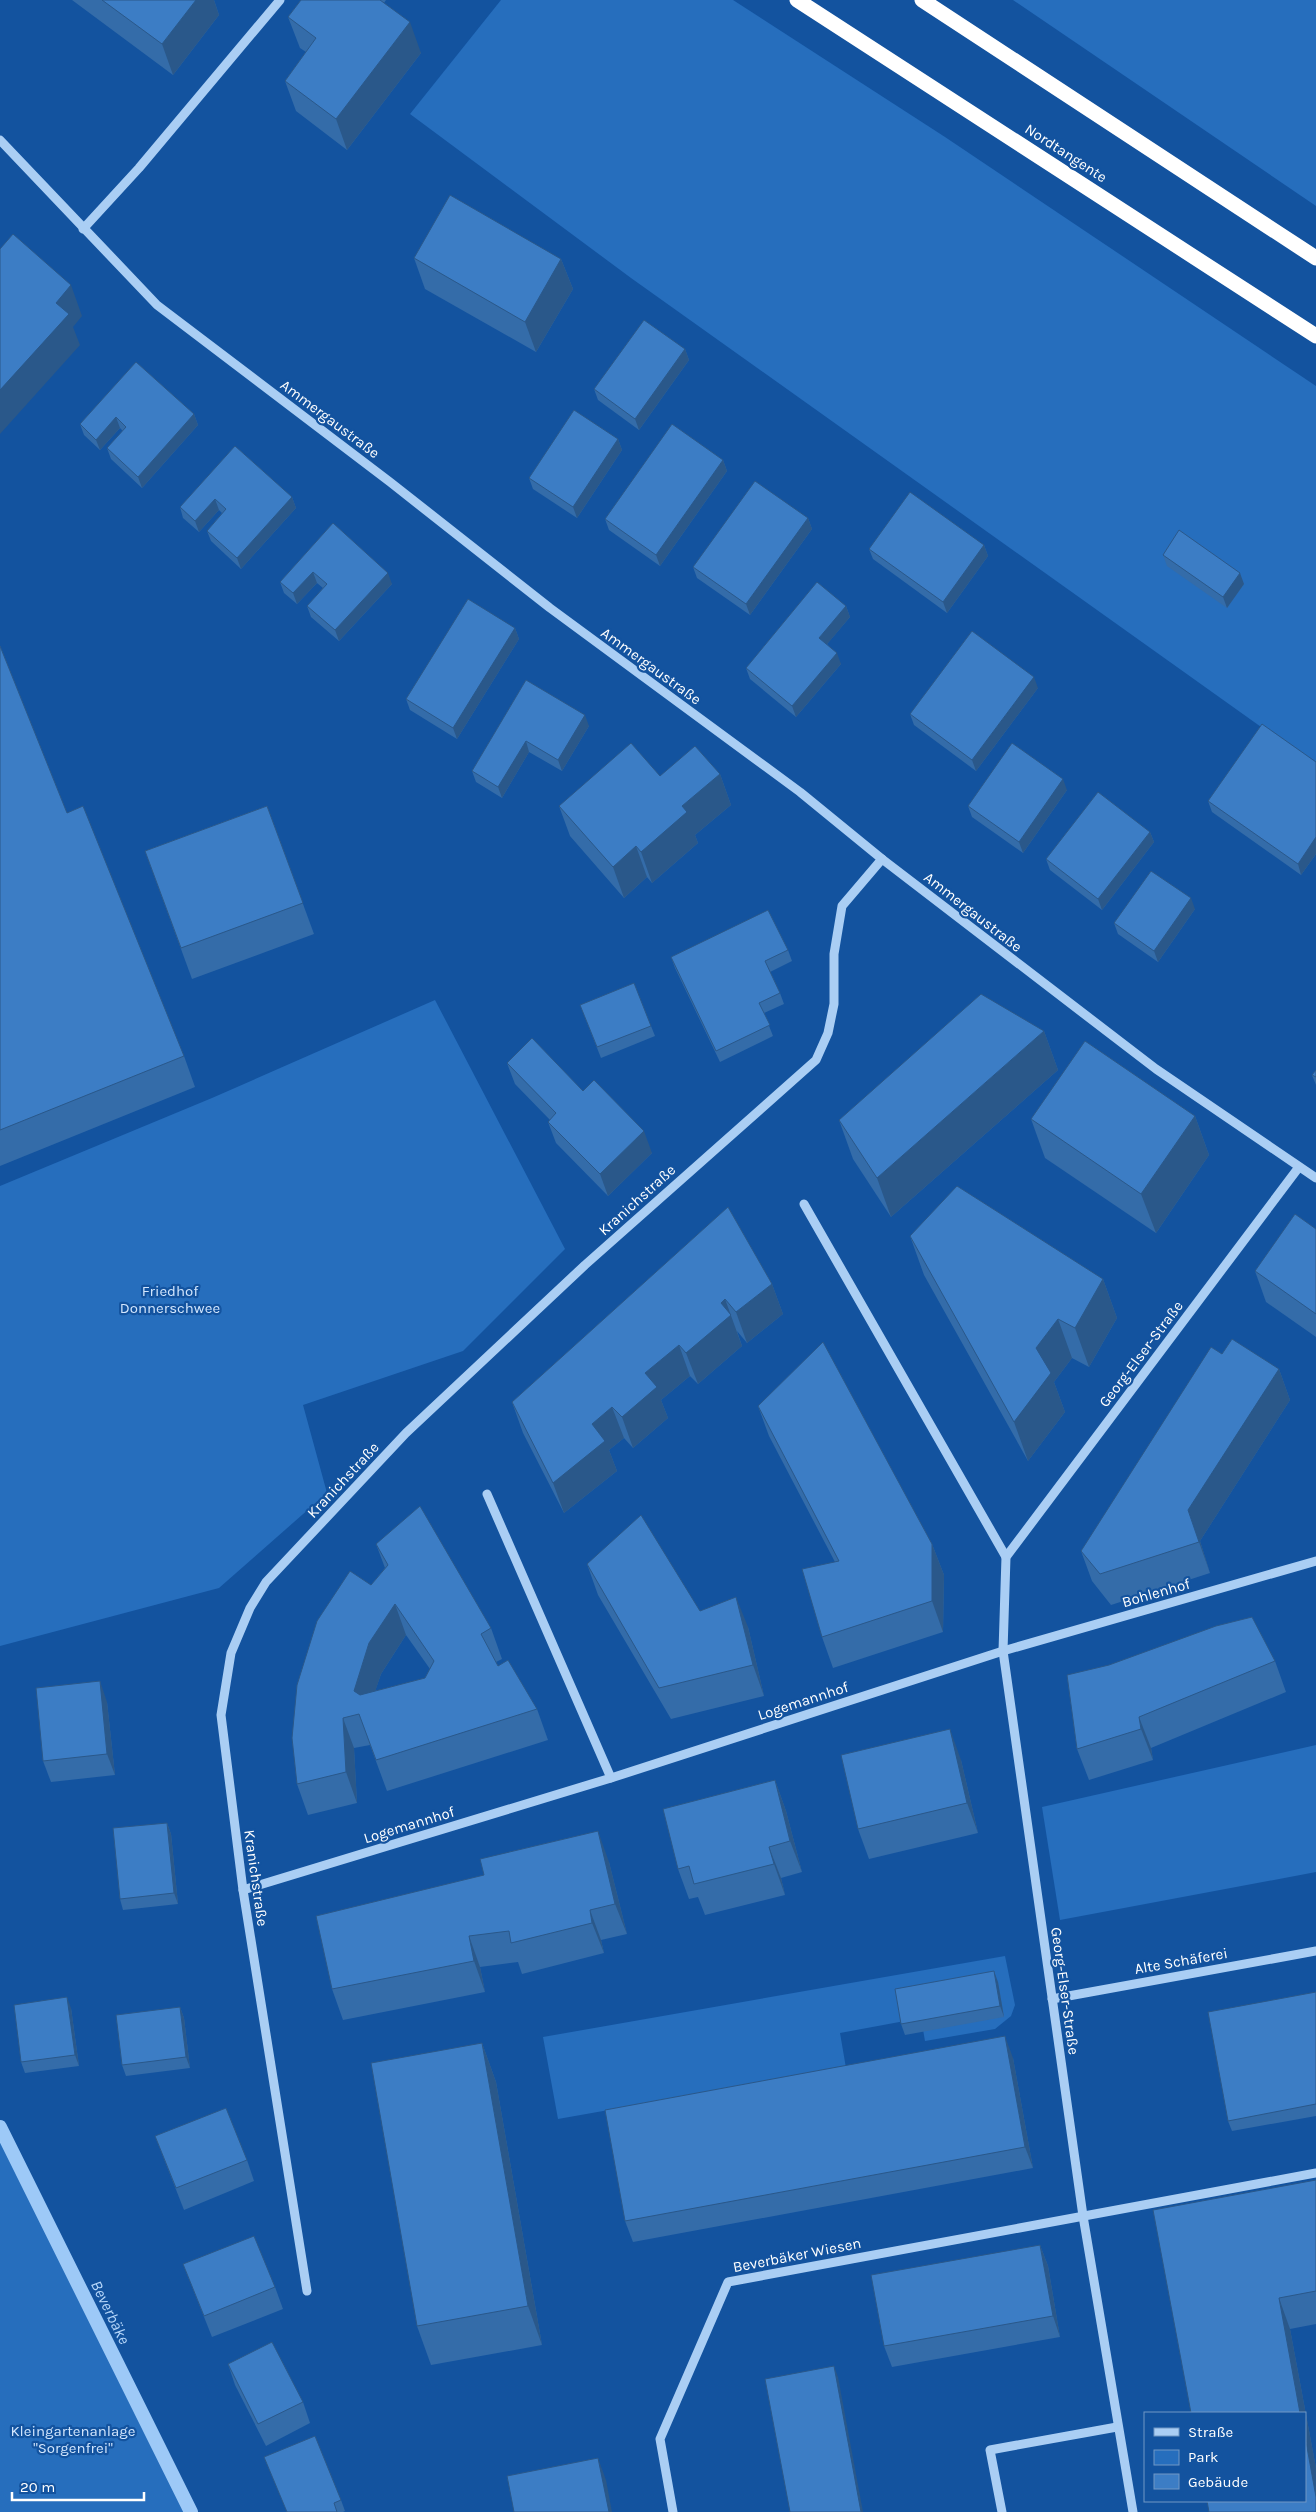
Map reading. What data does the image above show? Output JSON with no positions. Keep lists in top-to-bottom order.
{
  "streets": {
    "highway": ["Nordtangente"],
    "street": [
      "Ammergaustraße",
      "Kranichstraße",
      "Georg-Elser-Straße",
      "Bohlenhof",
      "Logemannhof",
      "Alte Schäferei",
      "Beverbäker Wiesen"
    ]
  },
  "crossings": [
    ["Ammergaustraße", "Kranichstraße"],
    ["Ammergaustraße", "Georg-Elser-Straße"],
    ["Kranichstraße", "Logemannhof"],
    ["Georg-Elser-Straße", "Bohlenhof"],
    ["Georg-Elser-Straße", "Logemannhof"],
    ["Georg-Elser-Straße", "Alte Schäferei"],
    ["Georg-Elser-Straße", "Beverbäker Wiesen"],
    ["Bohlenhof", "Logemannhof"]
  ],
  "water": ["Beverbäke"],
  "parks": ["Friedhof Donnerschwee", "Kleingartenanlage \"Sorgenfrei\""],
  "legend": ["Straße", "Park", "Gebäude"],
  "scale_bar": "20 m"
}
